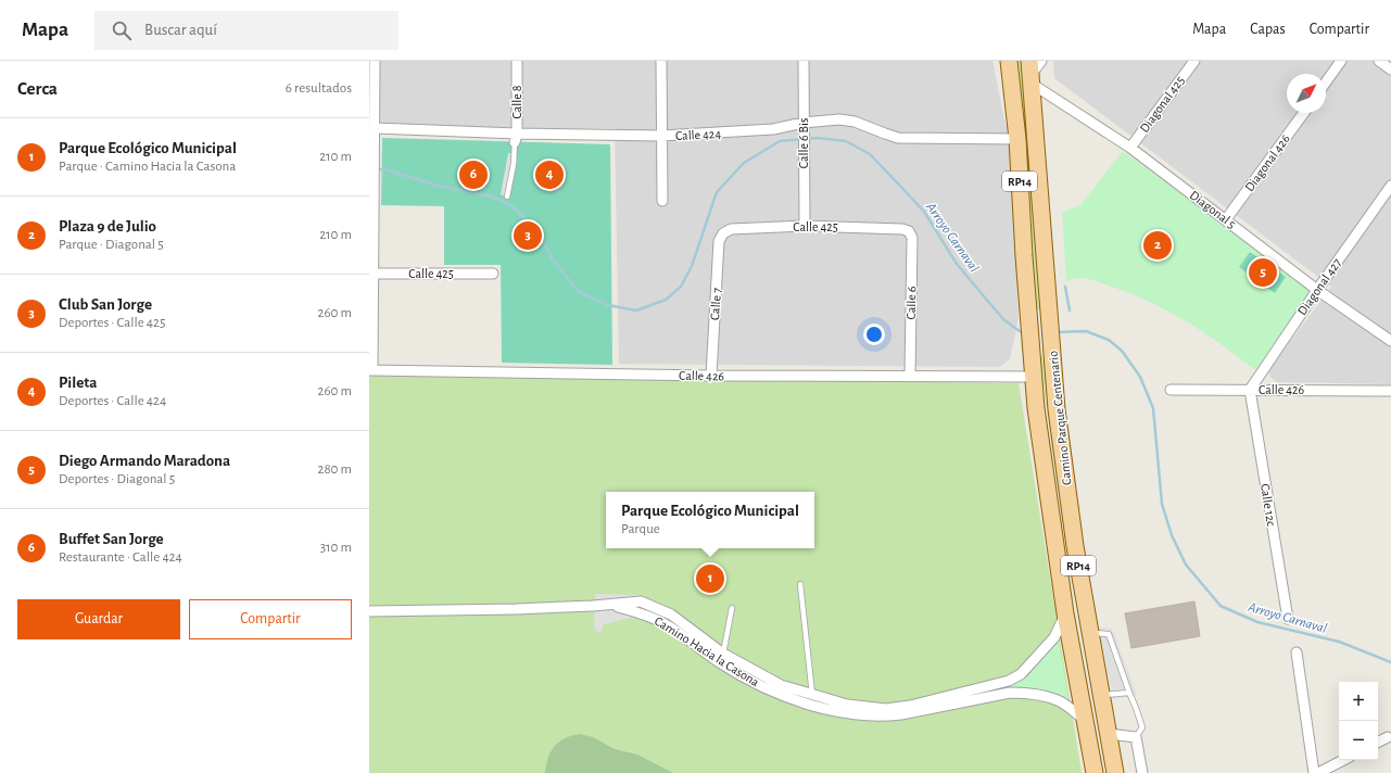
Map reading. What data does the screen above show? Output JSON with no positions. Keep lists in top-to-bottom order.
{
  "streets": {
    "main road": ["RP14", "Camino Parque Centenario"],
    "street": [
      "Calle 8",
      "Diagonal 425",
      "Calle 424",
      "Calle 6 Bis",
      "Diagonal 426",
      "Diagonal 5",
      "Calle 425",
      "Diagonal 427",
      "Calle 6",
      "Calle 7",
      "Calle 426",
      "Calle 12c",
      "Camino Hacia la Casona"
    ]
  },
  "crossings": [
    ["Calle 8", "Calle 424"],
    ["Diagonal 425", "Diagonal 5"],
    ["Calle 424", "Calle 6 Bis"],
    ["Calle 424", "Camino Parque Centenario"],
    ["Calle 6 Bis", "Calle 425"],
    ["Diagonal 426", "Diagonal 5"],
    ["Diagonal 5", "Diagonal 427"],
    ["Diagonal 5", "Camino Parque Centenario"],
    ["Calle 425", "Calle 6"],
    ["Calle 425", "Calle 7"],
    ["Diagonal 427", "Calle 426"],
    ["Diagonal 427", "Calle 12c"],
    ["Calle 6", "Calle 426"],
    ["Calle 7", "Calle 426"],
    ["Calle 426", "Camino Parque Centenario"],
    ["Calle 426", "Calle 12c"],
    ["Camino Parque Centenario", "Camino Hacia la Casona"]
  ],
  "water": ["Arroyo Carnaval"],
  "north": "top right",
  "page": {
    "header": "Mapa",
    "search": "Buscar aquí",
    "nav": ["Mapa", "Capas", "Compartir"],
    "heading": ["Cerca", "6 resultados"],
    "list": [
      {
        "mark": "1",
        "name": "Parque Ecológico Municipal",
        "note": "Parque · Camino Hacia la Casona",
        "value": "210 m"
      },
      {
        "mark": "2",
        "name": "Plaza 9 de Julio",
        "note": "Parque · Diagonal 5",
        "value": "210 m"
      },
      {
        "mark": "3",
        "name": "Club San Jorge",
        "note": "Deportes · Calle 425",
        "value": "260 m"
      },
      {
        "mark": "4",
        "name": "Pileta",
        "note": "Deportes · Calle 424",
        "value": "260 m"
      },
      {
        "mark": "5",
        "name": "Diego Armando Maradona",
        "note": "Deportes · Diagonal 5",
        "value": "280 m"
      },
      {
        "mark": "6",
        "name": "Buffet San Jorge",
        "note": "Restaurante · Calle 424",
        "value": "310 m"
      }
    ],
    "pins": [
      "4",
      "6",
      "3",
      "2",
      "5",
      "1"
    ],
    "popup": ["Parque Ecológico Municipal", "Parque"],
    "buttons": ["Guardar", "Compartir"],
    "map_buttons": ["+", "−"]
  }
}
